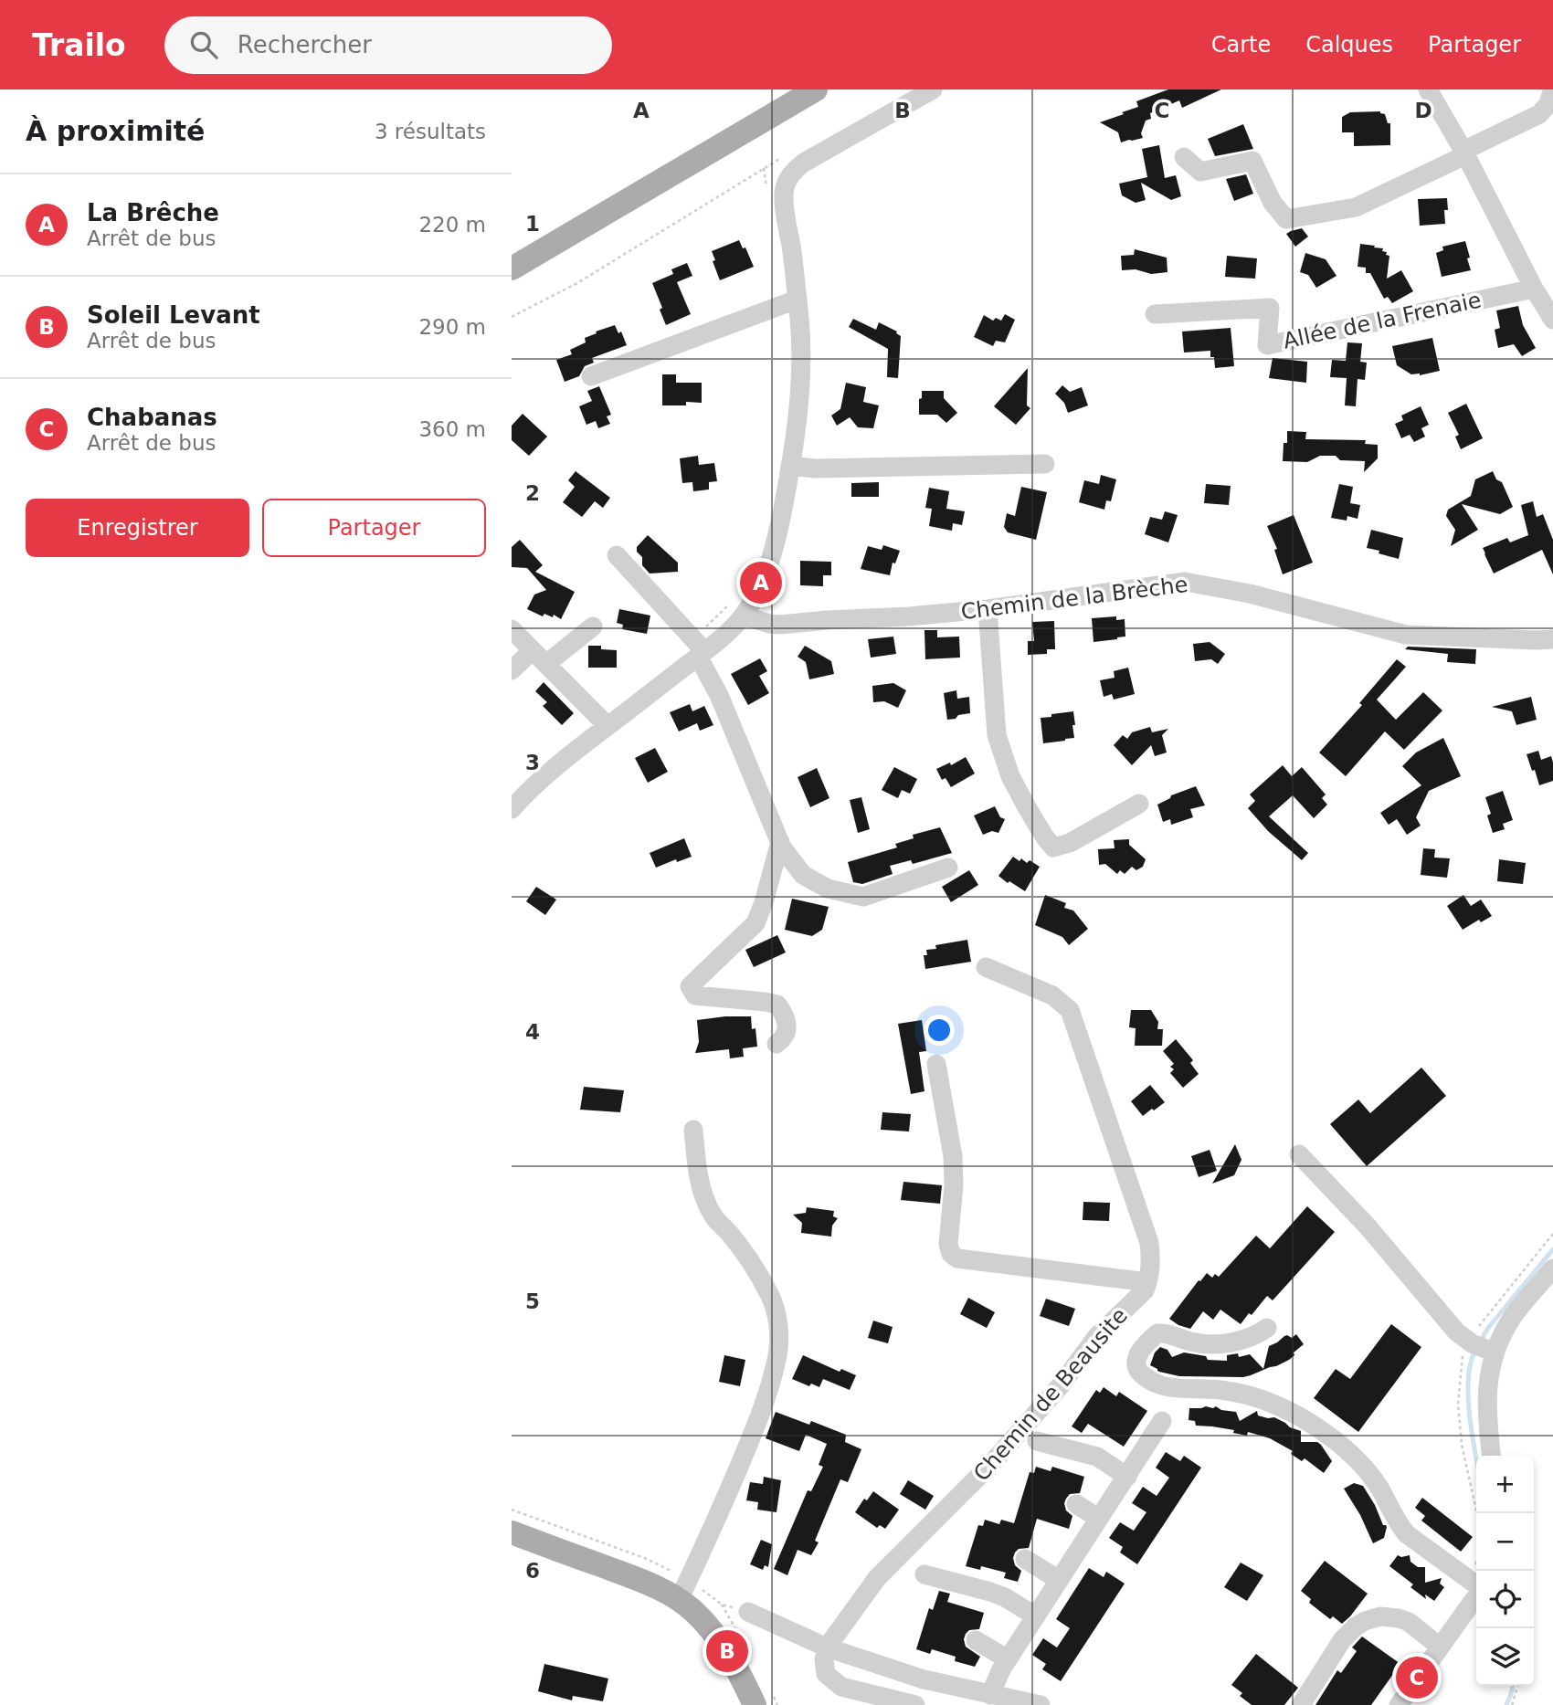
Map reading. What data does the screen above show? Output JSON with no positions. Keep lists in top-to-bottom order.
{
  "streets": {
    "street": ["Allée de la Frenaie", "Chemin de la Brèche", "Chemin de Beausite"]
  },
  "page": {
    "header": "Trailo",
    "search": "Rechercher",
    "nav": ["Carte", "Calques", "Partager"],
    "heading": ["À proximité", "3 résultats"],
    "list": [
      {
        "mark": "A",
        "name": "La Brêche",
        "note": "Arrêt de bus",
        "value": "220 m"
      },
      {
        "mark": "B",
        "name": "Soleil Levant",
        "note": "Arrêt de bus",
        "value": "290 m"
      },
      {
        "mark": "C",
        "name": "Chabanas",
        "note": "Arrêt de bus",
        "value": "360 m"
      }
    ],
    "buttons": ["Enregistrer", "Partager"],
    "pins": ["A", "B", "C"],
    "map_buttons": ["+", "−"]
  },
  "grid": {
    "columns": [
      "A",
      "B",
      "C",
      "D"
    ],
    "rows": [
      "1",
      "2",
      "3",
      "4",
      "5",
      "6"
    ]
  }
}
